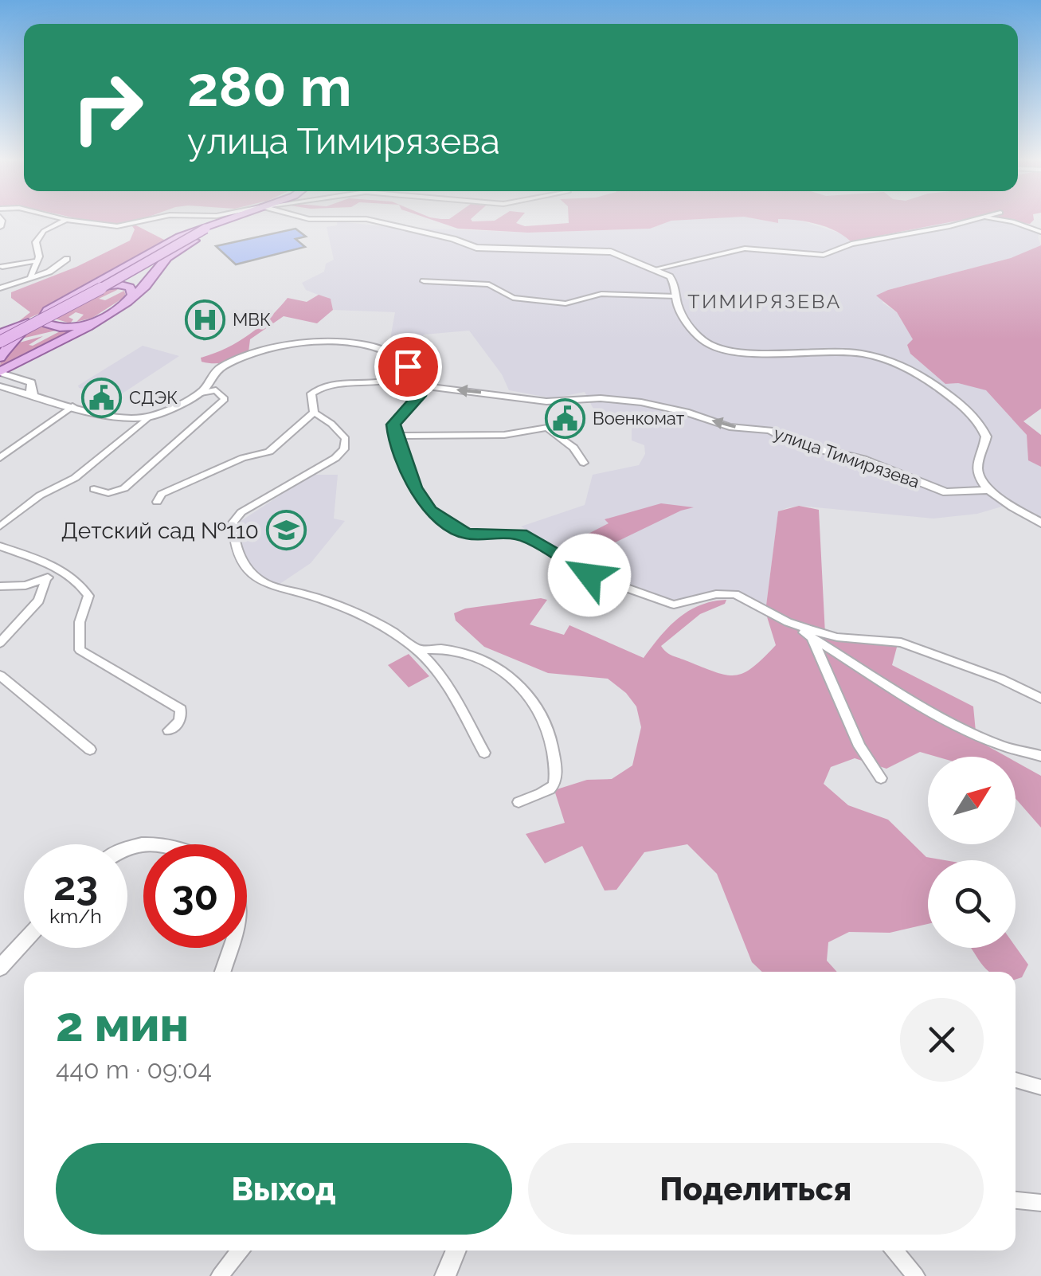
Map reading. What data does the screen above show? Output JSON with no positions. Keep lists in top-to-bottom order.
{
  "streets": {
    "street": ["улица Тимирязева"]
  },
  "districts": ["ТИМИРЯЗЕВА"],
  "places": {
    "hospital": ["МВК"],
    "public building": ["СДЭК", "Военкомат"],
    "school or university": ["Детский сад №110"]
  },
  "north": "top right",
  "page": {
    "turn": ["280 m", "улица Тимирязева"],
    "speed": "23 km/h",
    "limit": "30",
    "heading": ["2 мин", "440 m · 09:04"],
    "buttons": ["Выход", "Поделиться"]
  }
}
